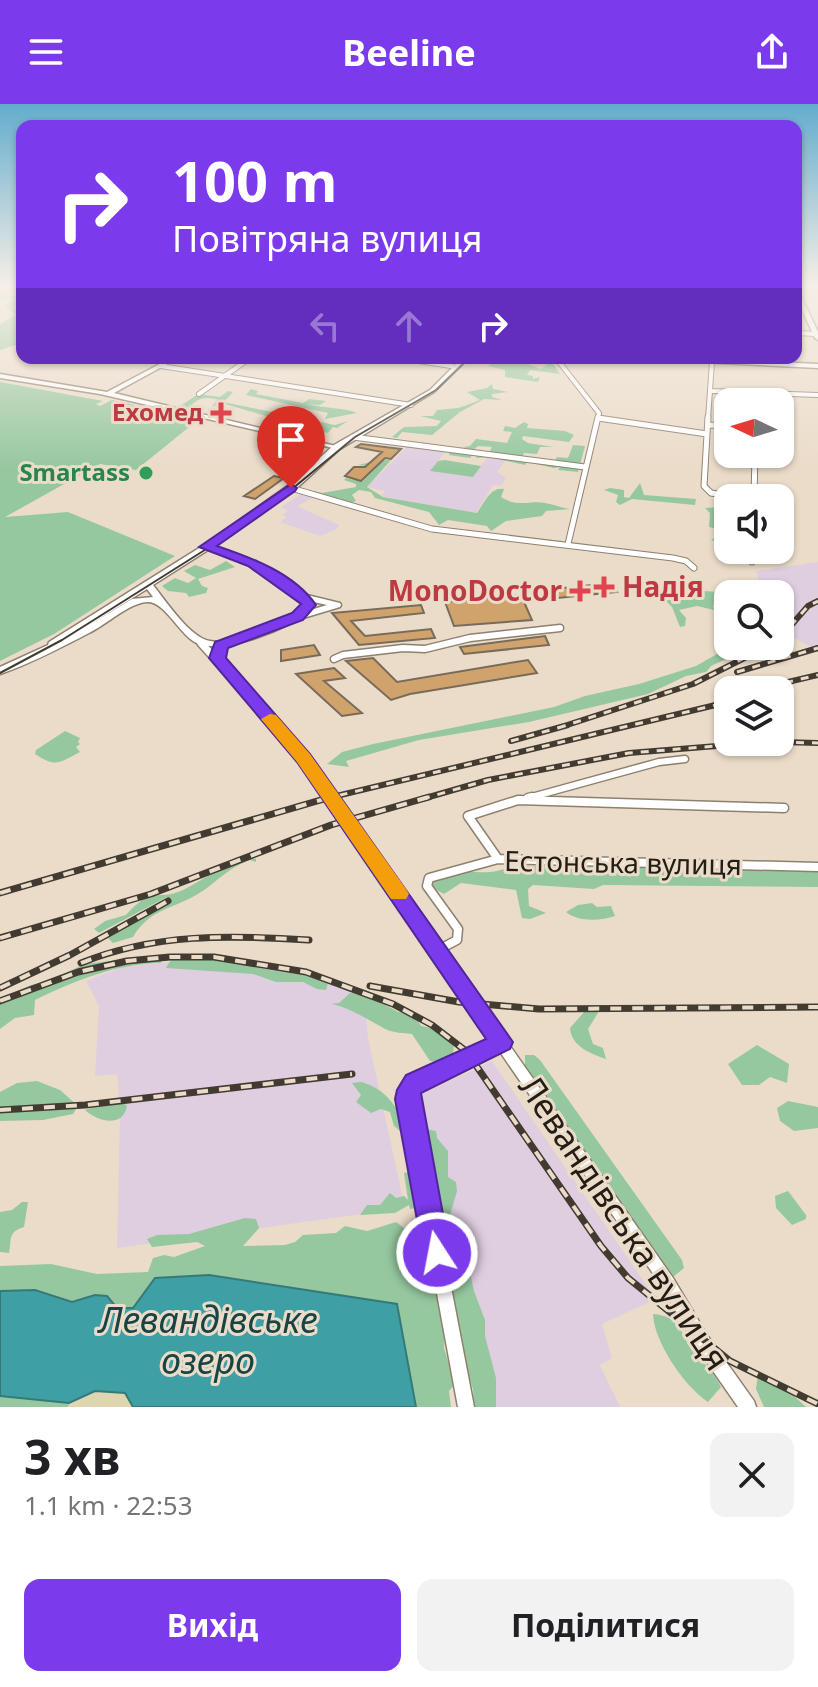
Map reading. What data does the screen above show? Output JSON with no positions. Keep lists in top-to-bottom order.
{
  "streets": {
    "main road": ["Левандівська вулиця"],
    "street": ["Естонська вулиця"]
  },
  "crossings": [
    ["Естонська вулиця", "Левандівська вулиця"]
  ],
  "water": ["Левандівське озеро"],
  "places": {
    "health": ["Ехомед", "Надія", "MonoDoctor"],
    "other": ["Smartass"]
  },
  "north": "left",
  "page": {
    "header": "Beeline",
    "turn": ["100 m", "Повітряна вулиця"],
    "heading": ["3 хв", "1.1 km · 22:53"],
    "buttons": ["Вихід", "Поділитися"]
  }
}
